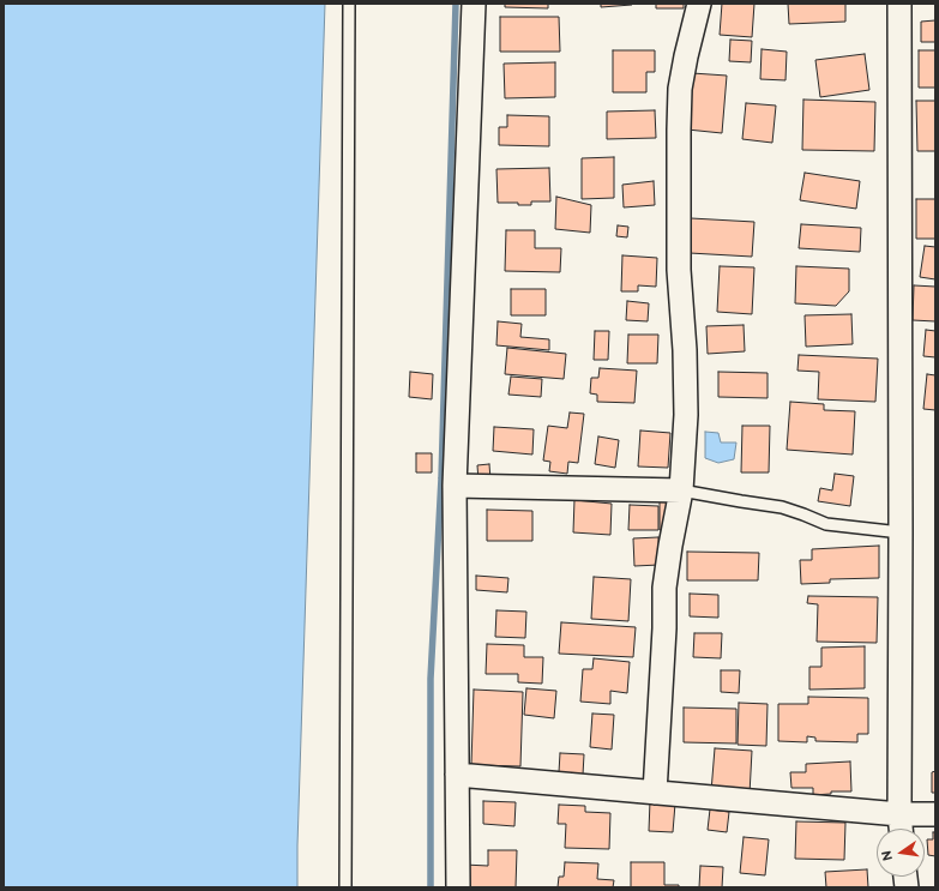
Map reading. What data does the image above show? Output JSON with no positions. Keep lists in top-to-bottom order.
{
  "north": "left"
}
